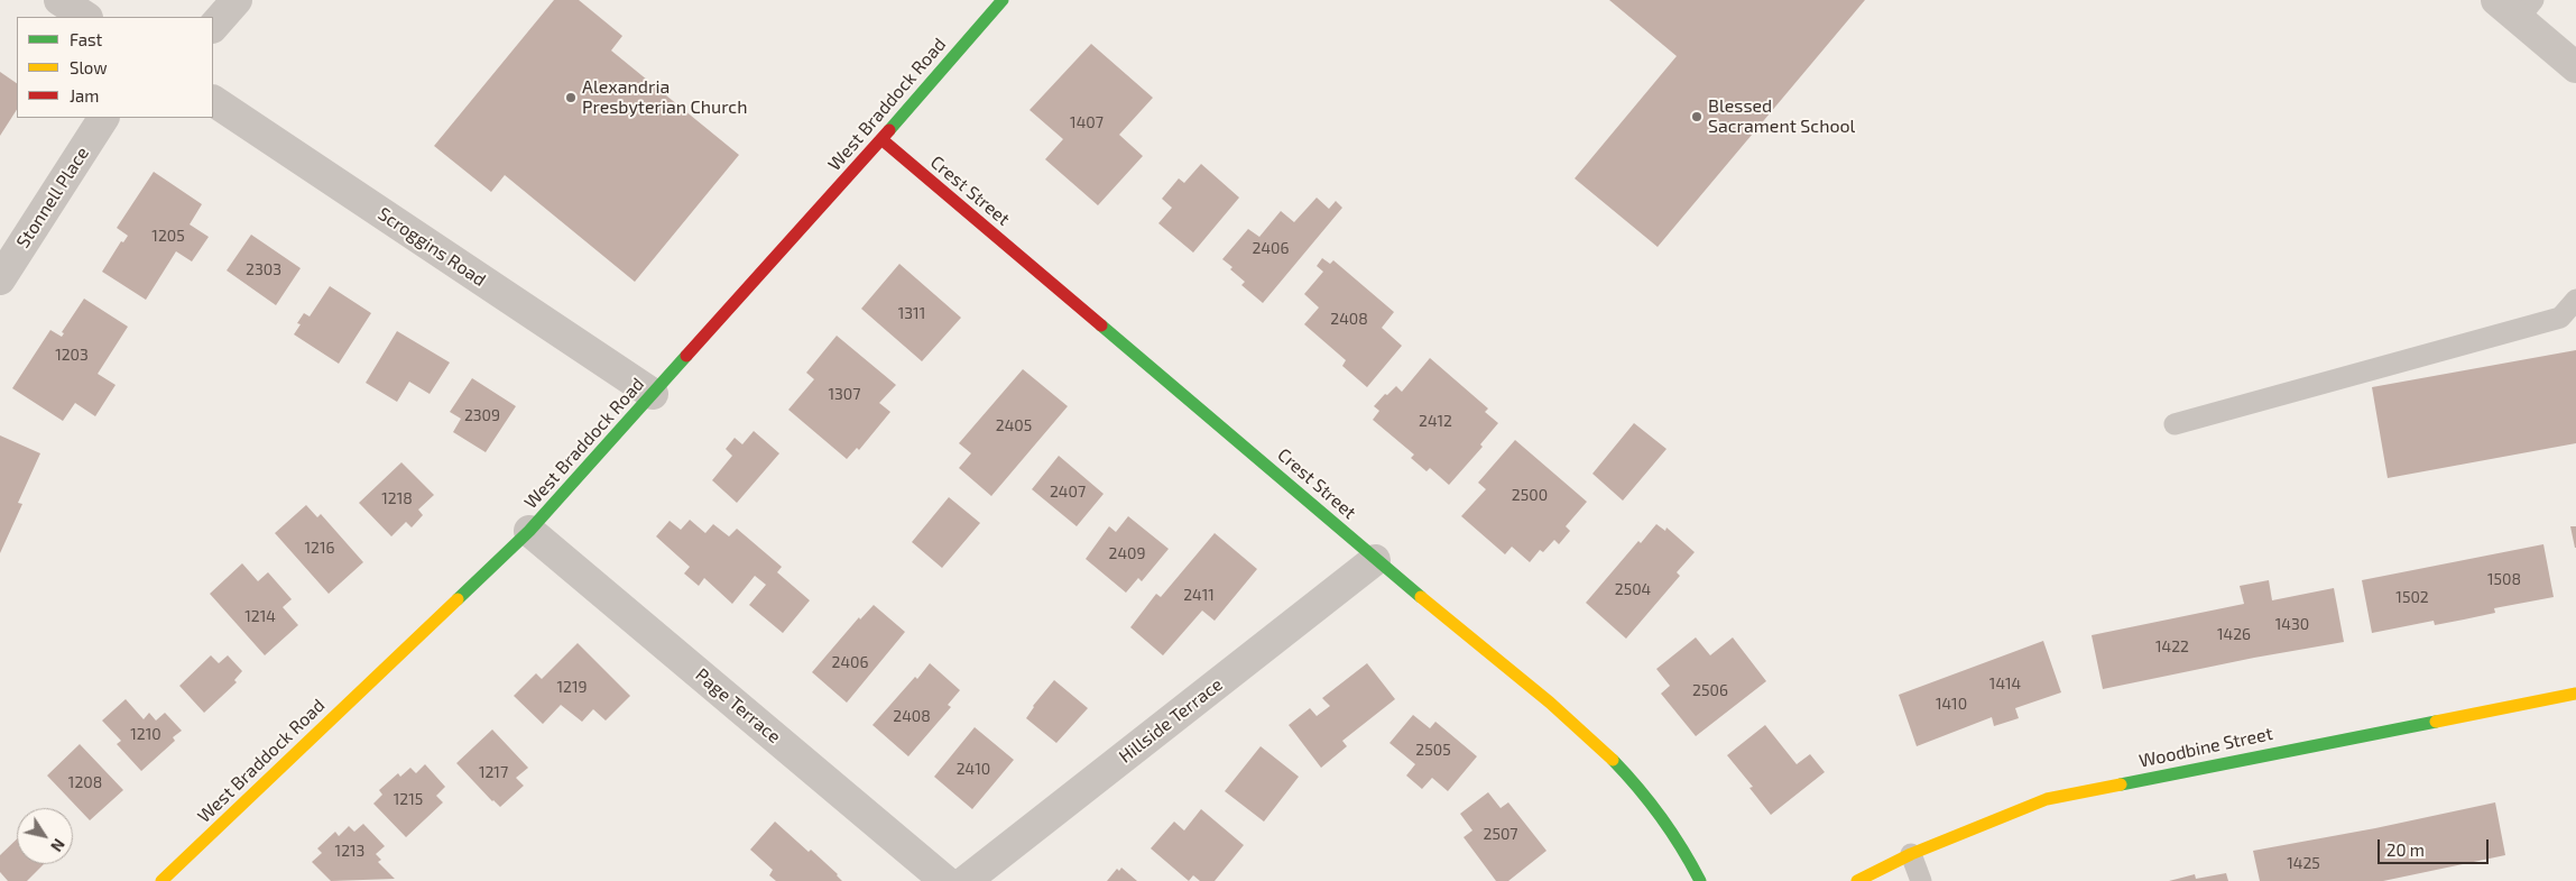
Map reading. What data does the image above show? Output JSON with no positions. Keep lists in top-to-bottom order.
{
  "streets": {
    "street": [
      "West Braddock Road",
      "Crest Street",
      "Stonnell Place",
      "Scroggins Road",
      "Page Terrace",
      "Hillside Terrace",
      "Woodbine Street"
    ]
  },
  "crossings": [
    ["West Braddock Road", "Crest Street"],
    ["West Braddock Road", "Scroggins Road"],
    ["West Braddock Road", "Page Terrace"],
    ["Crest Street", "Hillside Terrace"]
  ],
  "places": ["Alexandria Presbyterian Church", "Blessed Sacrament School"],
  "house_numbers": [
    "1407",
    "1205",
    "2406",
    "2303",
    "1311",
    "2408",
    "1203",
    "1307",
    "2309",
    "2412",
    "2405",
    "2407",
    "2500",
    "1218",
    "1216",
    "2409",
    "1508",
    "2504",
    "2411",
    "1502",
    "1214",
    "1430",
    "1426",
    "1422",
    "2406",
    "1414",
    "1219",
    "2506",
    "1410",
    "2408",
    "1210",
    "2505",
    "2410",
    "1217",
    "1208",
    "1215",
    "2507",
    "1213",
    "1425"
  ],
  "legend": ["Fast", "Slow", "Jam"],
  "scale_bar": "20 m",
  "north": "bottom right"
}
